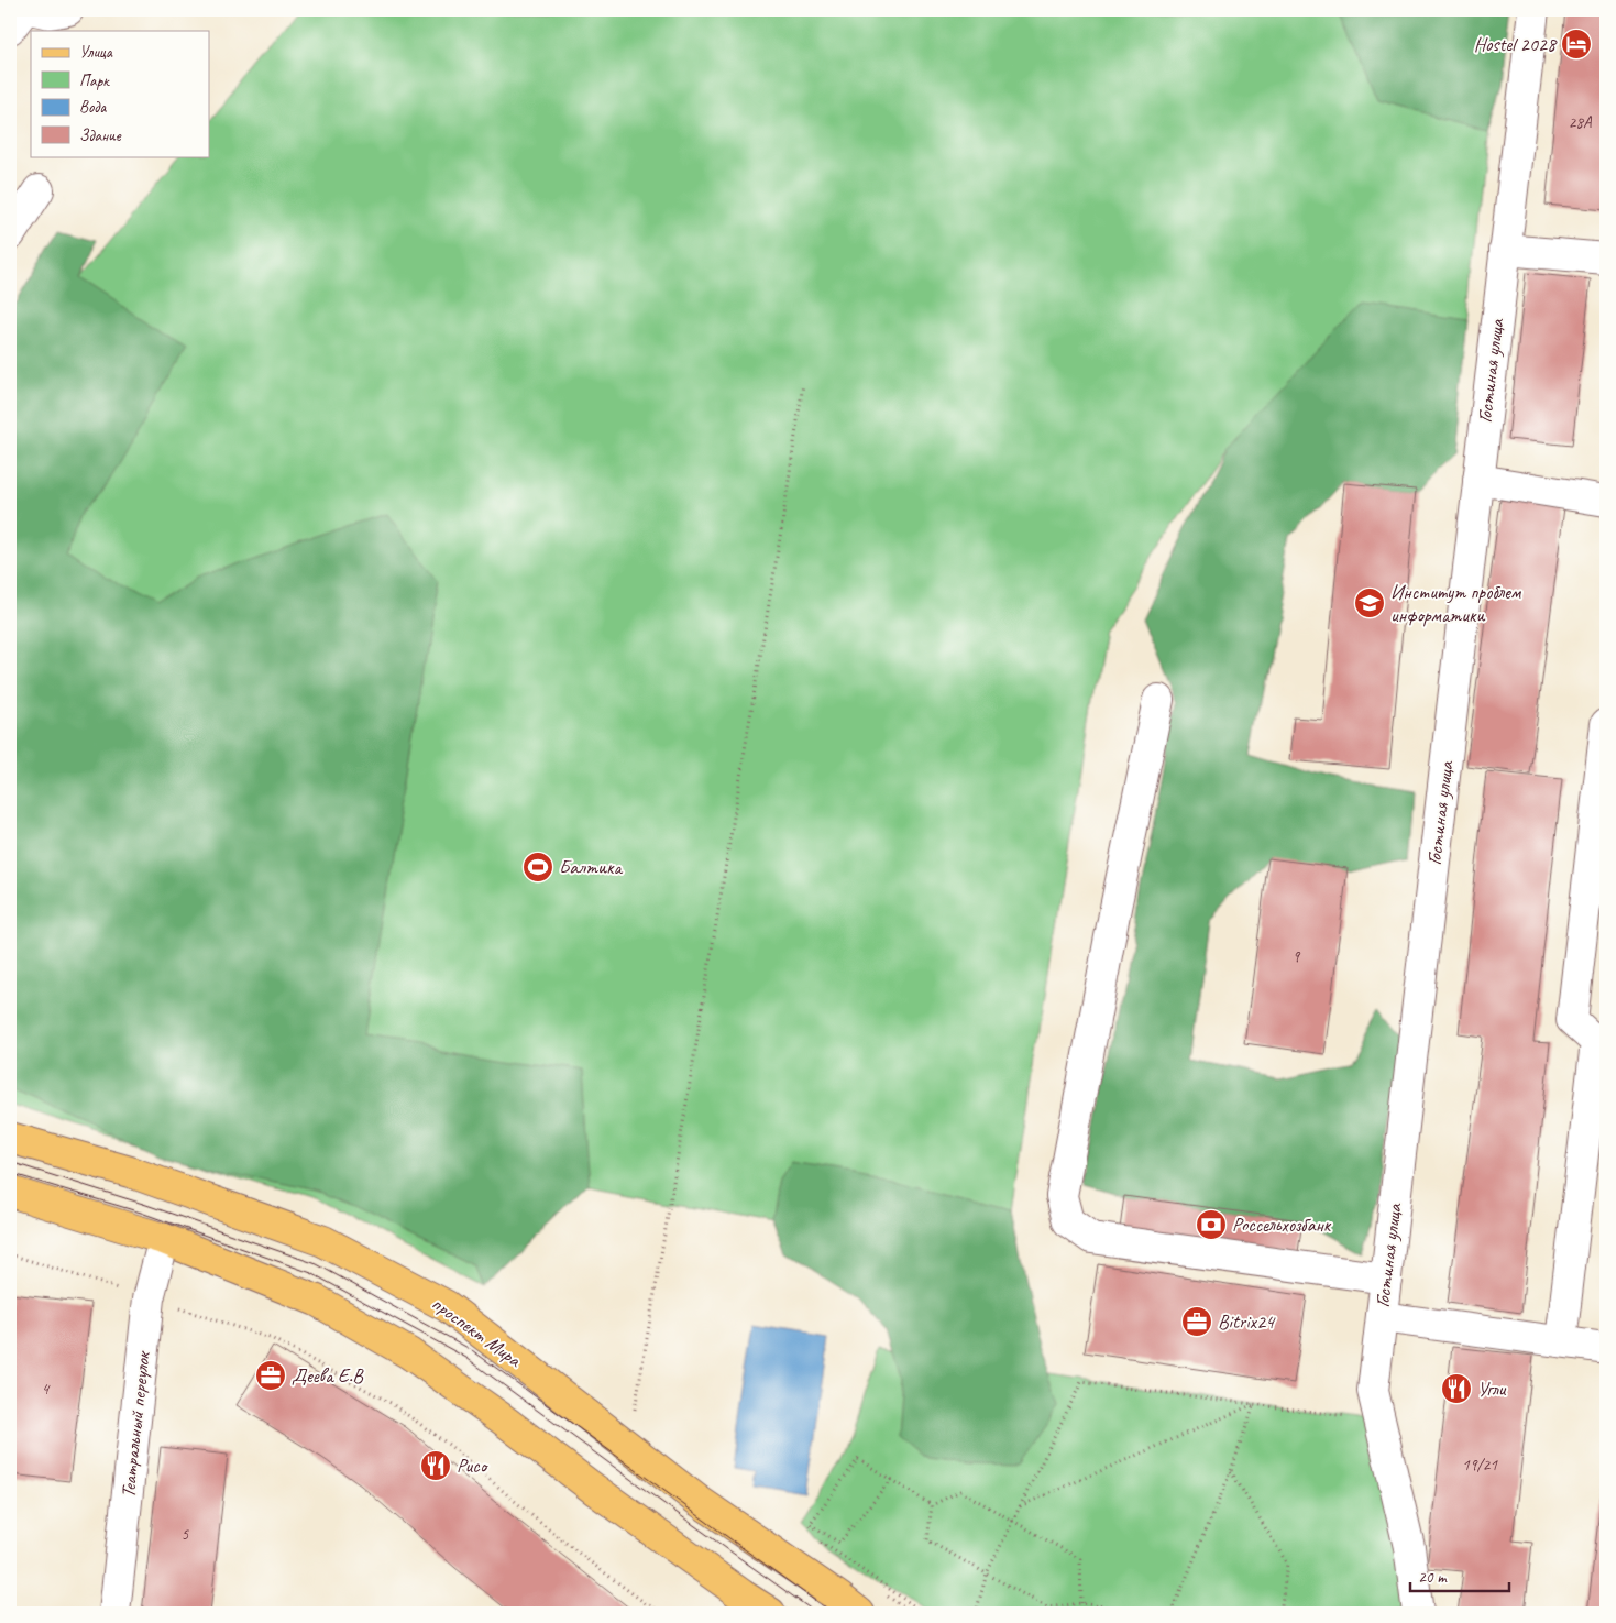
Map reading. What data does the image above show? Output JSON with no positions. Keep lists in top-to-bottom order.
{
  "streets": {
    "main road": ["проспект Мира"],
    "street": ["Гостиная улица", "Театральный переулок"]
  },
  "places": {
    "hotel": ["Hostel 2028"],
    "school or university": ["Институт проблем информатики"],
    "sports": ["Балтика"],
    "bank": ["Россельхозбанк"],
    "office": ["Bitrix24", "Деева Е.В"],
    "restaurant": ["Угли", "Рисо"]
  },
  "house_numbers": [
    "28А",
    "9",
    "4",
    "19/21",
    "5"
  ],
  "legend": [
    "Улица",
    "Парк",
    "Вода",
    "Здание"
  ],
  "scale_bar": "20 m"
}
